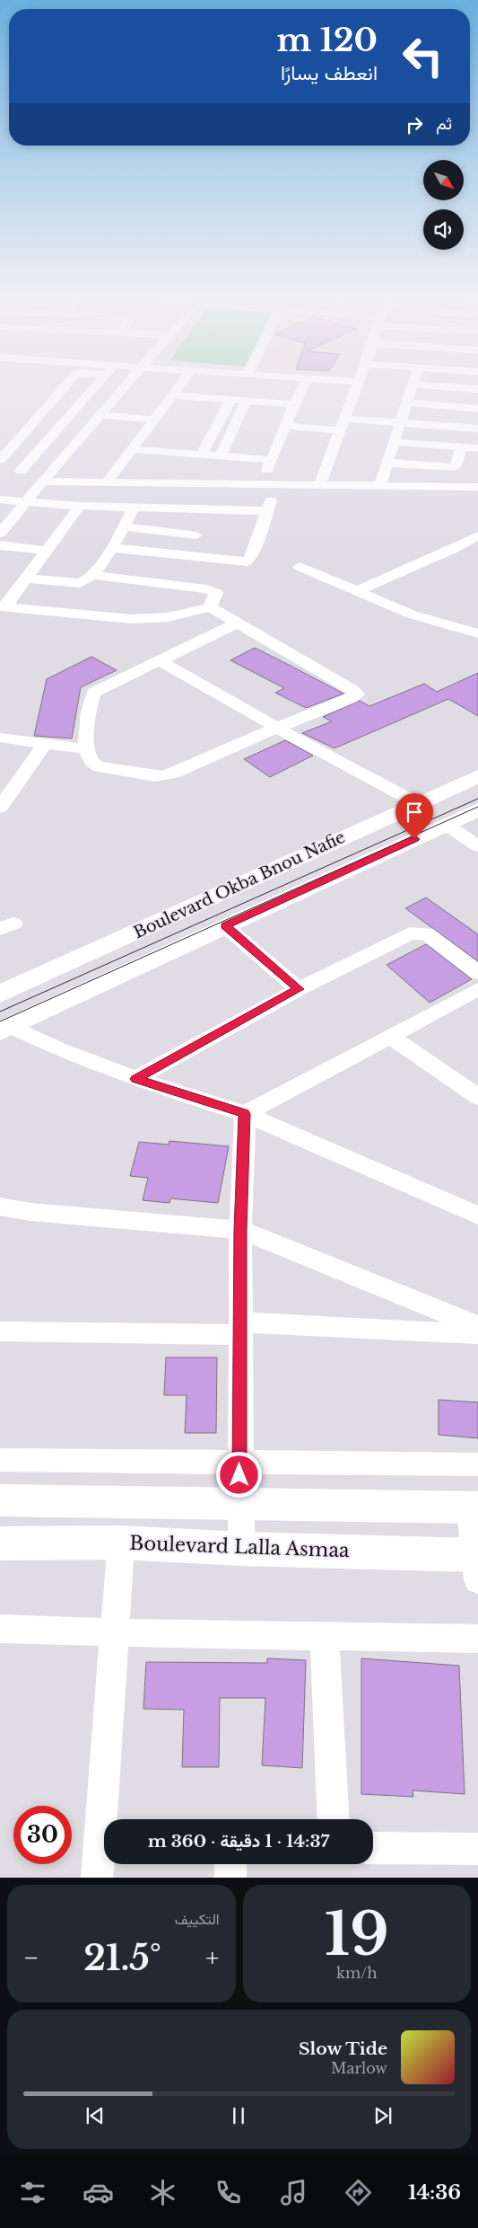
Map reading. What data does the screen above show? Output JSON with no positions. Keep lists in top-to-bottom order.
{
  "streets": {
    "main road": ["Boulevard Okba Bnou Nafie", "Boulevard Lalla Asmaa"]
  },
  "north": "bottom right",
  "page": {
    "turn": ["120 m", "انعطف يسارًا"],
    "then": "ثم",
    "limit": "30",
    "trip": "14:37 · 1 دقيقة · 360 m",
    "tile": [
      ["19", "km/h"],
      "التكييف"
    ],
    "heat": ["−", "21.5°", "+"],
    "song": ["Slow Tide", "Marlow"],
    "tabs": "14:36"
  }
}
